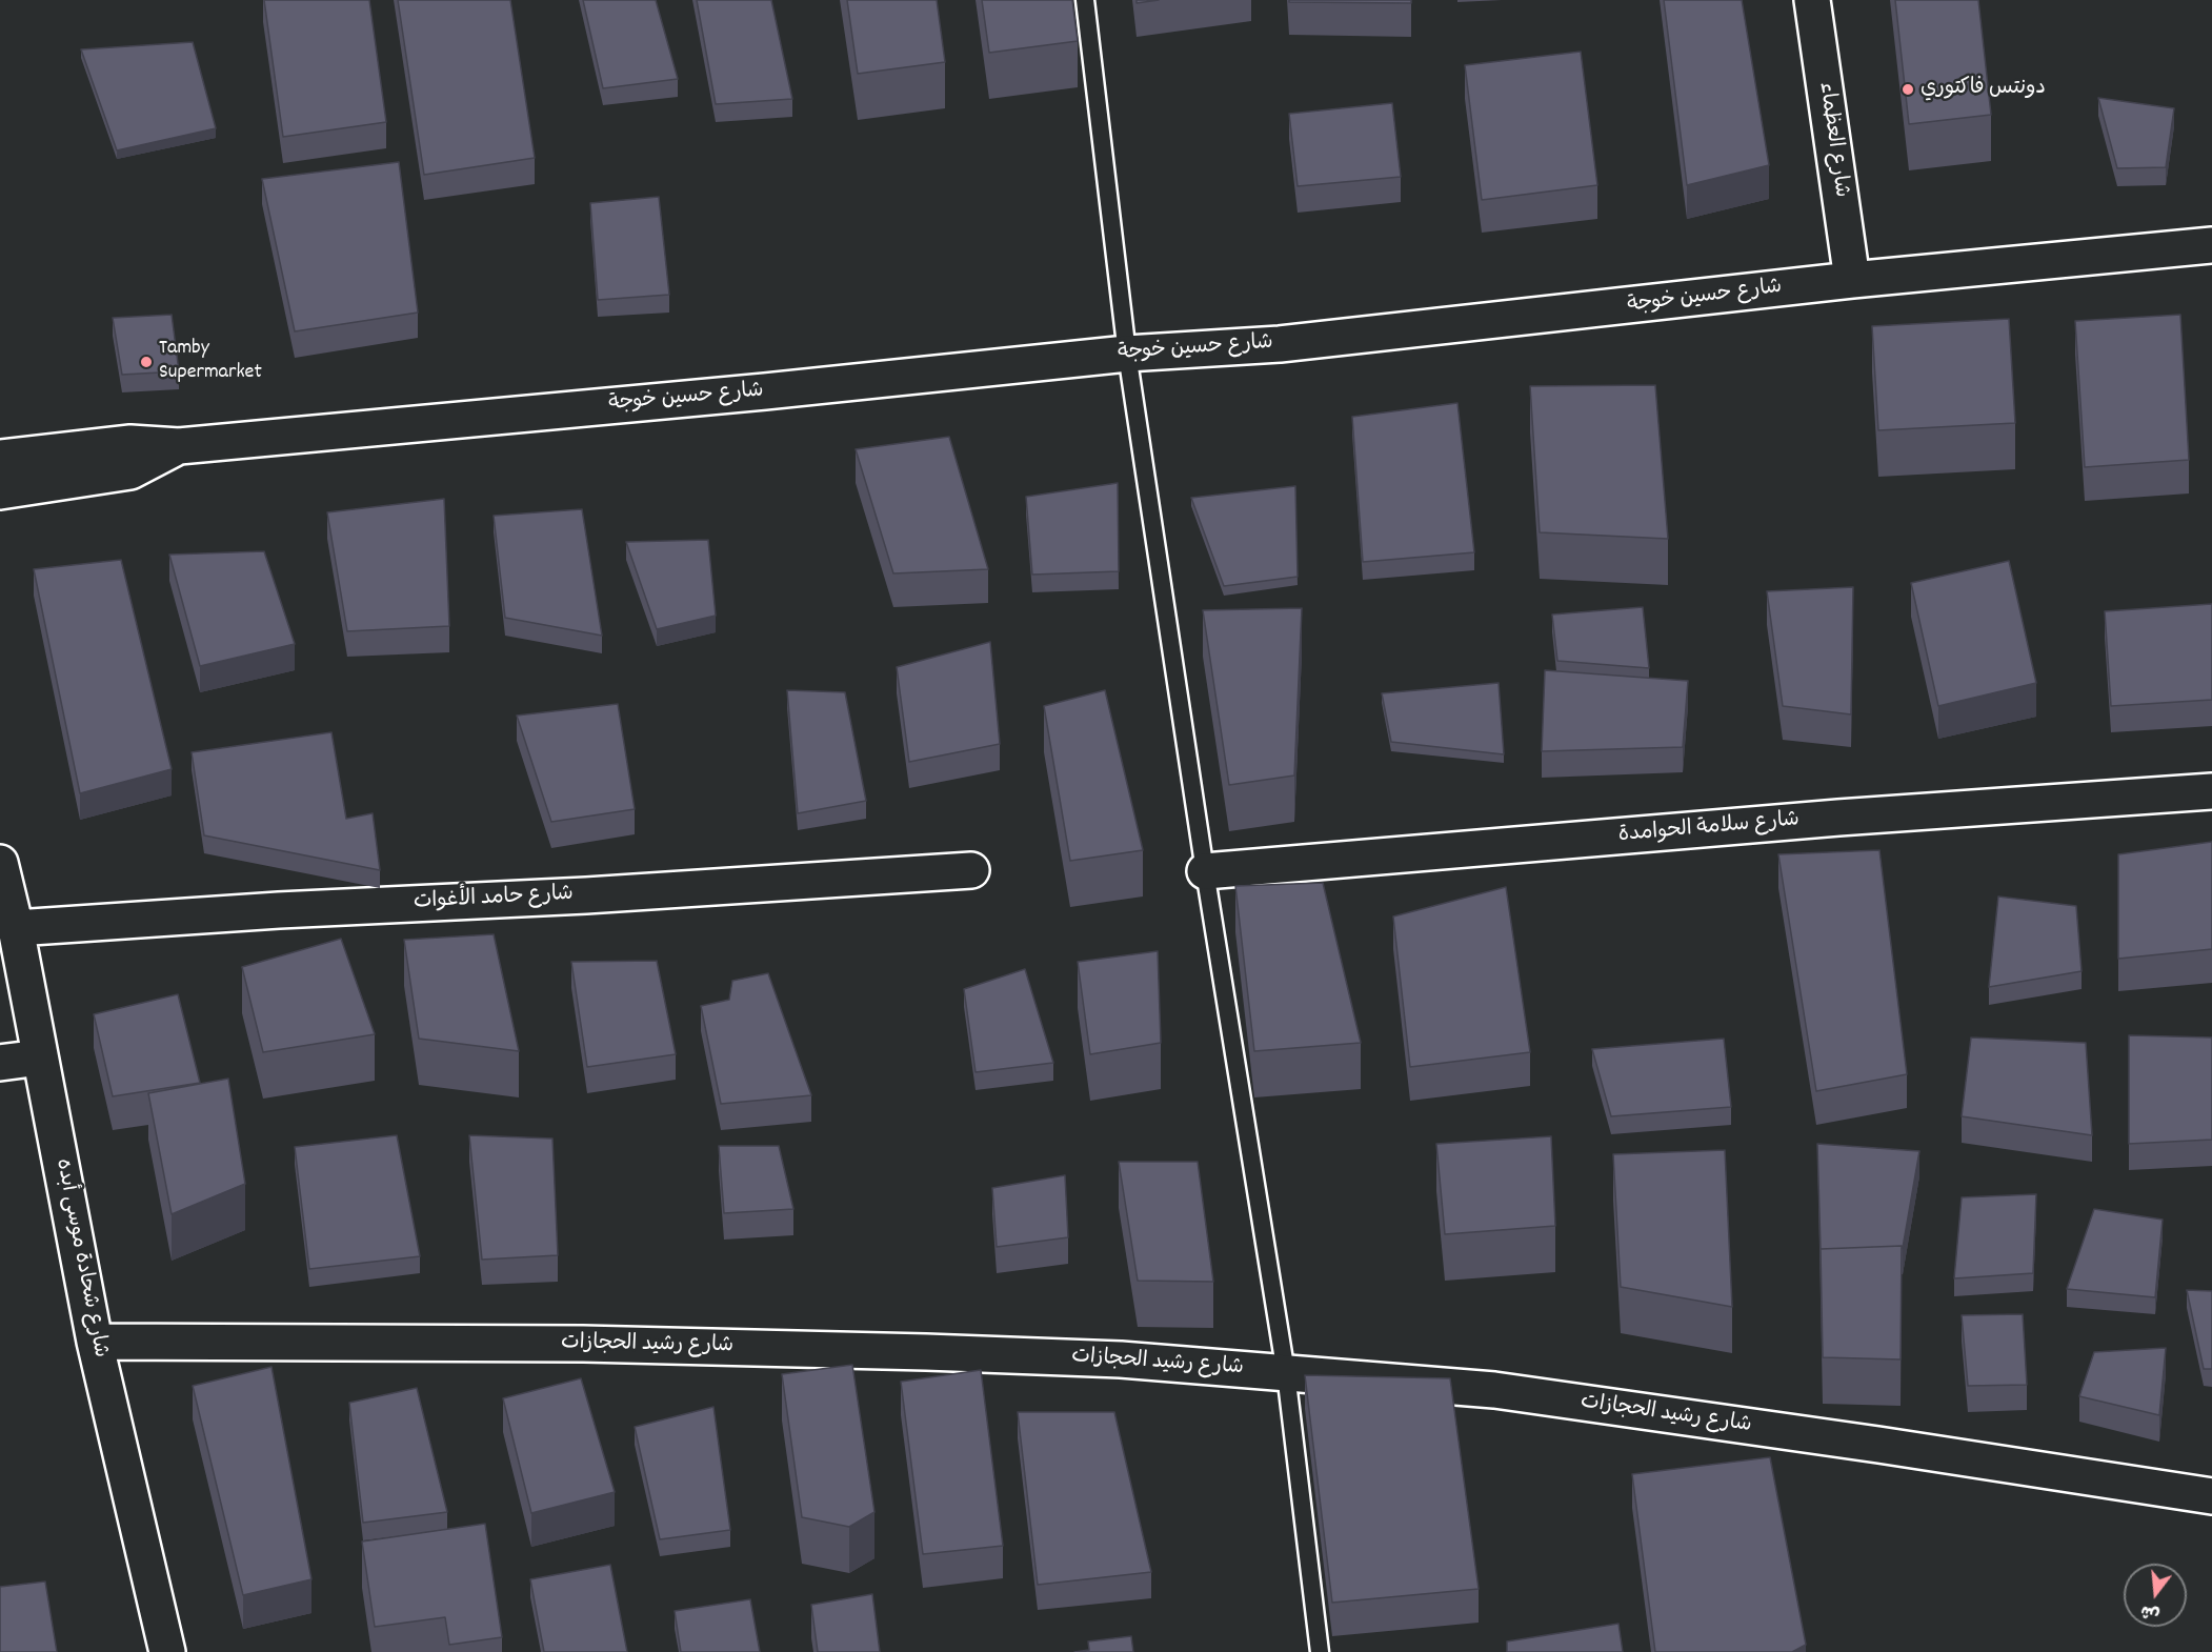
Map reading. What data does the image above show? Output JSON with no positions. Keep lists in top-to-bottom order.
{
  "streets": {
    "street": [
      "شارع العظماء",
      "شارع حسين خوجة",
      "شارع سلامة الحوامدة",
      "شارع حامد الأغوات",
      "شارع شحادة موسى أبده",
      "شارع رشيد الحجازات"
    ]
  },
  "crossings": [
    ["شارع العظماء", "شارع حسين خوجة"],
    ["شارع حامد الأغوات", "شارع شحادة موسى أبده"],
    ["شارع شحادة موسى أبده", "شارع رشيد الحجازات"]
  ],
  "places": ["دونتس فاكتوري", "Tamby Supermarket"],
  "north": "bottom"
}
